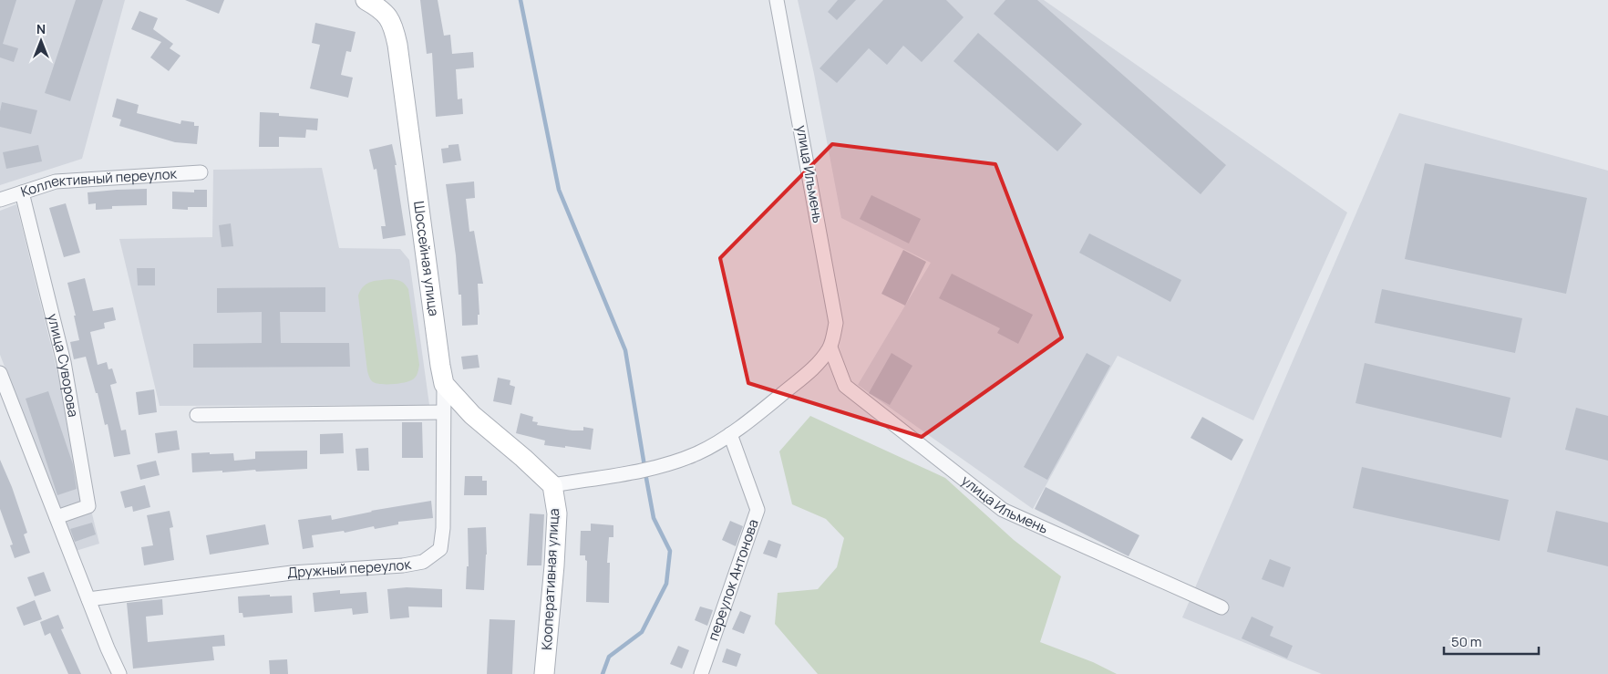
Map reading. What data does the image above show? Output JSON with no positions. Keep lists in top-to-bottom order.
{
  "streets": {
    "street": [
      "улица Ильмень",
      "Коллективный переулок",
      "Шоссейная улица",
      "улица Суворова",
      "Дружный переулок",
      "Кооперативная улица",
      "переулок Антонова"
    ]
  },
  "crossings": [
    ["улица Ильмень", "Кооперативная улица"],
    ["улица Ильмень", "переулок Антонова"],
    ["Коллективный переулок", "улица Суворова"],
    ["Шоссейная улица", "Дружный переулок"]
  ],
  "scale_bar": "50 m",
  "north": "top"
}
